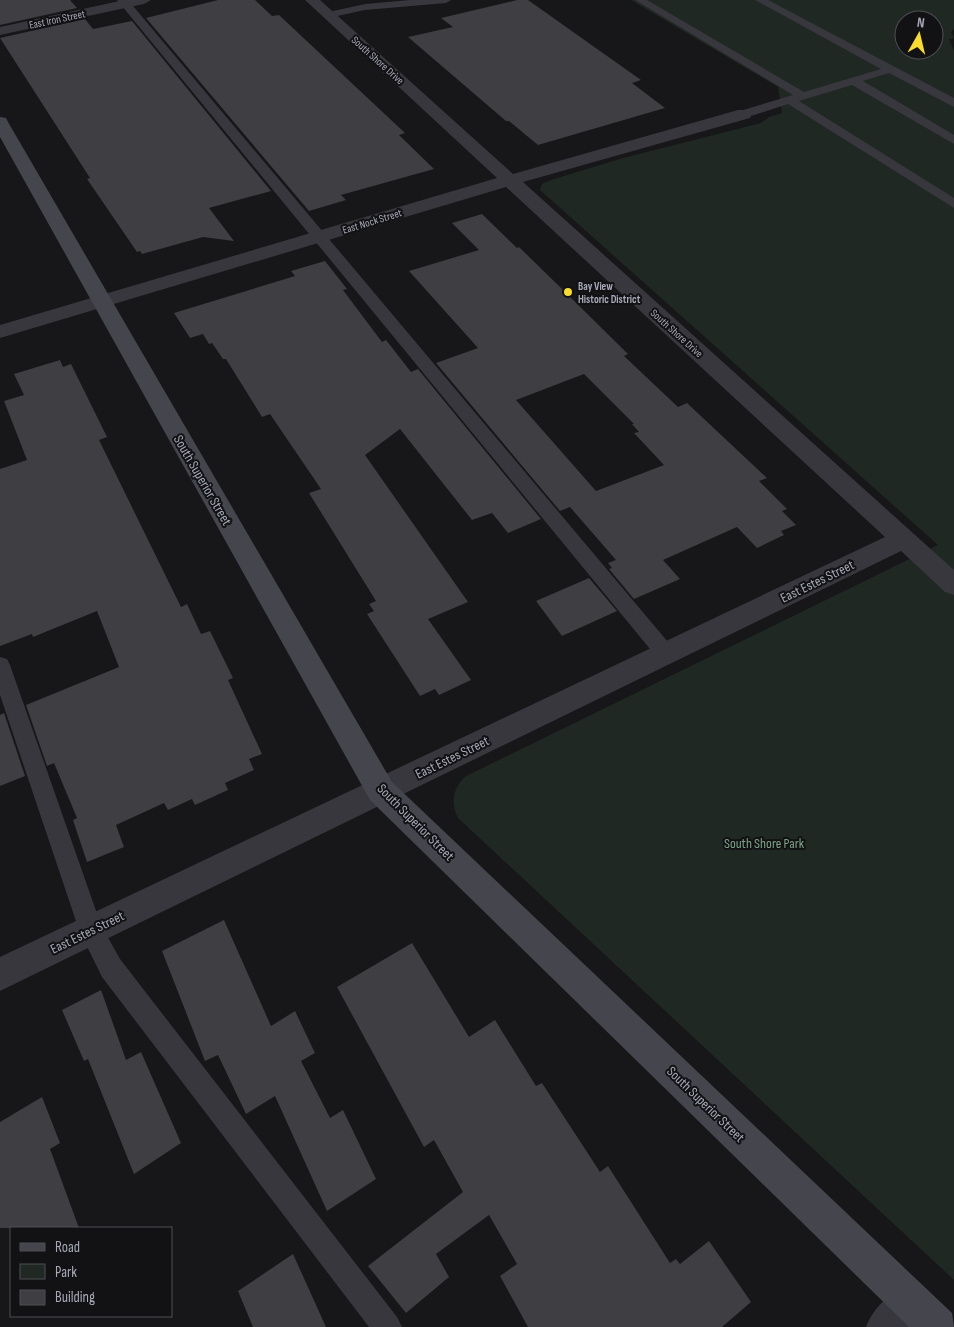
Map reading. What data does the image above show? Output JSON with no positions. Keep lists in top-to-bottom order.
{
  "streets": {
    "street": [
      "East Iron Street",
      "South Shore Drive",
      "East Nock Street",
      "South Superior Street",
      "East Estes Street"
    ]
  },
  "crossings": [
    ["South Shore Drive", "East Nock Street"],
    ["South Shore Drive", "East Estes Street"],
    ["East Nock Street", "South Superior Street"],
    ["South Superior Street", "East Estes Street"]
  ],
  "parks": ["South Shore Park"],
  "places": ["Bay View Historic District"],
  "legend": ["Road", "Park", "Building"],
  "north": "top"
}
